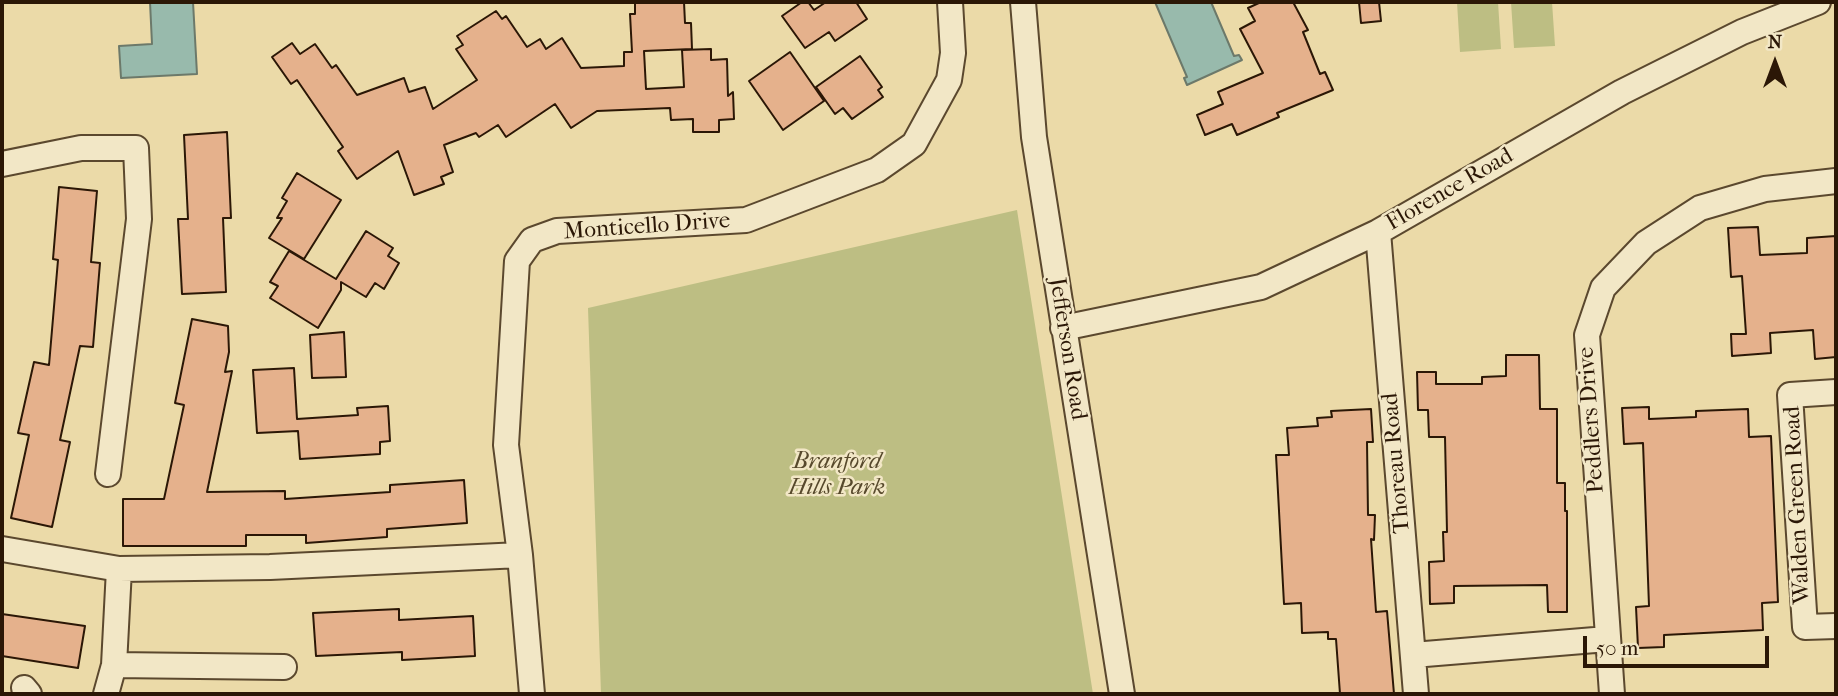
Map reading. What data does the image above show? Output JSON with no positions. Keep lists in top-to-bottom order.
{
  "streets": {
    "street": [
      "Florence Road",
      "Monticello Drive",
      "Jefferson Road",
      "Peddlers Drive",
      "Thoreau Road",
      "Walden Green Road"
    ]
  },
  "crossings": [
    ["Florence Road", "Jefferson Road"],
    ["Florence Road", "Thoreau Road"]
  ],
  "parks": ["Branford Hills Park"],
  "scale_bar": "50 m",
  "north": "top"
}
